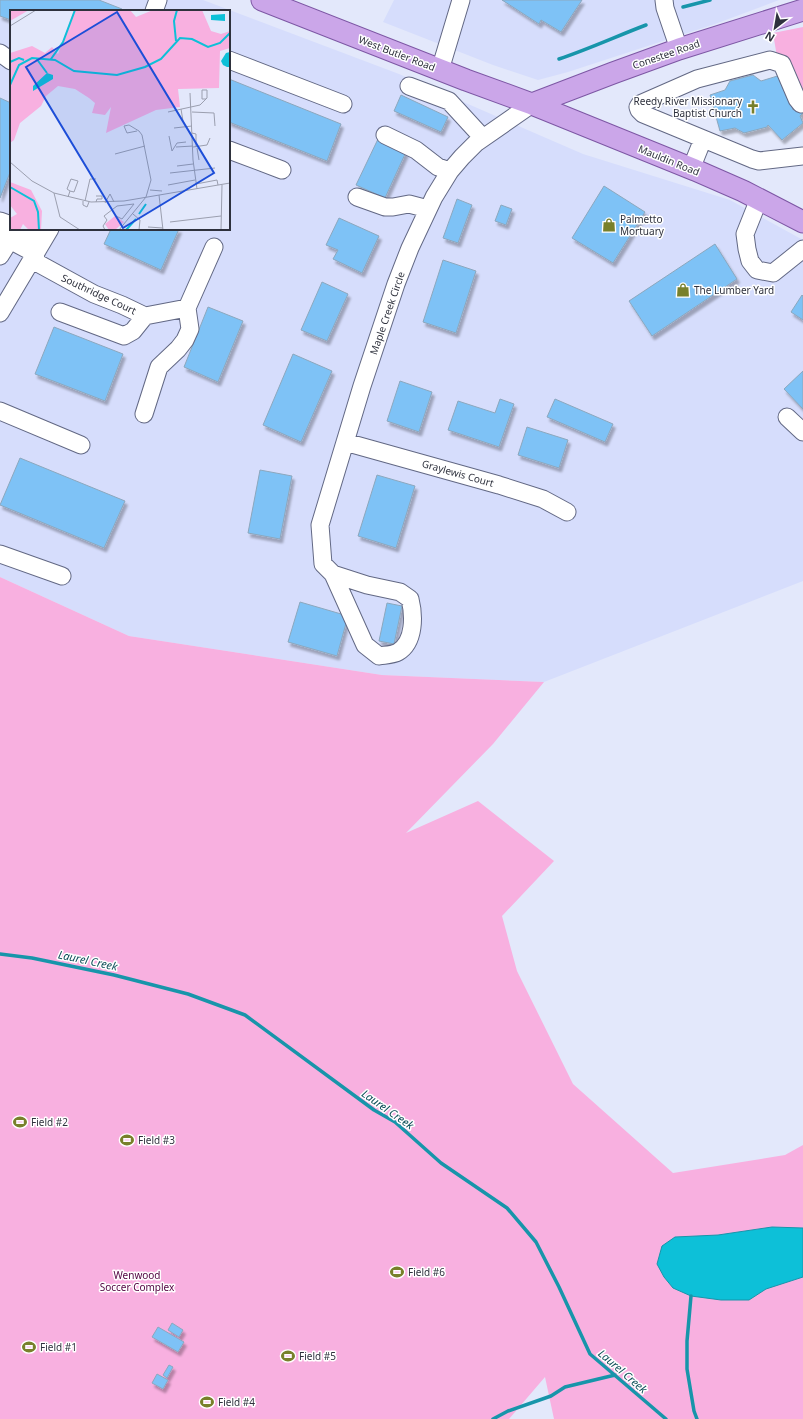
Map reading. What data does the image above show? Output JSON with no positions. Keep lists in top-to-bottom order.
{
  "streets": {
    "main road": ["West Butler Road", "Conestee Road", "Mauldin Road"],
    "street": ["Southridge Court", "Maple Creek Circle", "Graylewis Court"]
  },
  "crossings": [
    ["West Butler Road", "Conestee Road"],
    ["West Butler Road", "Mauldin Road"],
    ["West Butler Road", "Maple Creek Circle"],
    ["Conestee Road", "Mauldin Road"],
    ["Conestee Road", "Maple Creek Circle"],
    ["Mauldin Road", "Maple Creek Circle"],
    ["Maple Creek Circle", "Graylewis Court"]
  ],
  "water": ["Laurel Creek"],
  "parks": ["Wenwood Soccer Complex"],
  "places": {
    "church": ["Reedy River Missionary Baptist Church"],
    "shop": ["Palmetto Mortuary", "The Lumber Yard"],
    "sports": [
      "Field #2",
      "Field #3",
      "Field #6",
      "Field #1",
      "Field #5",
      "Field #4"
    ]
  },
  "north": "bottom left"
}
